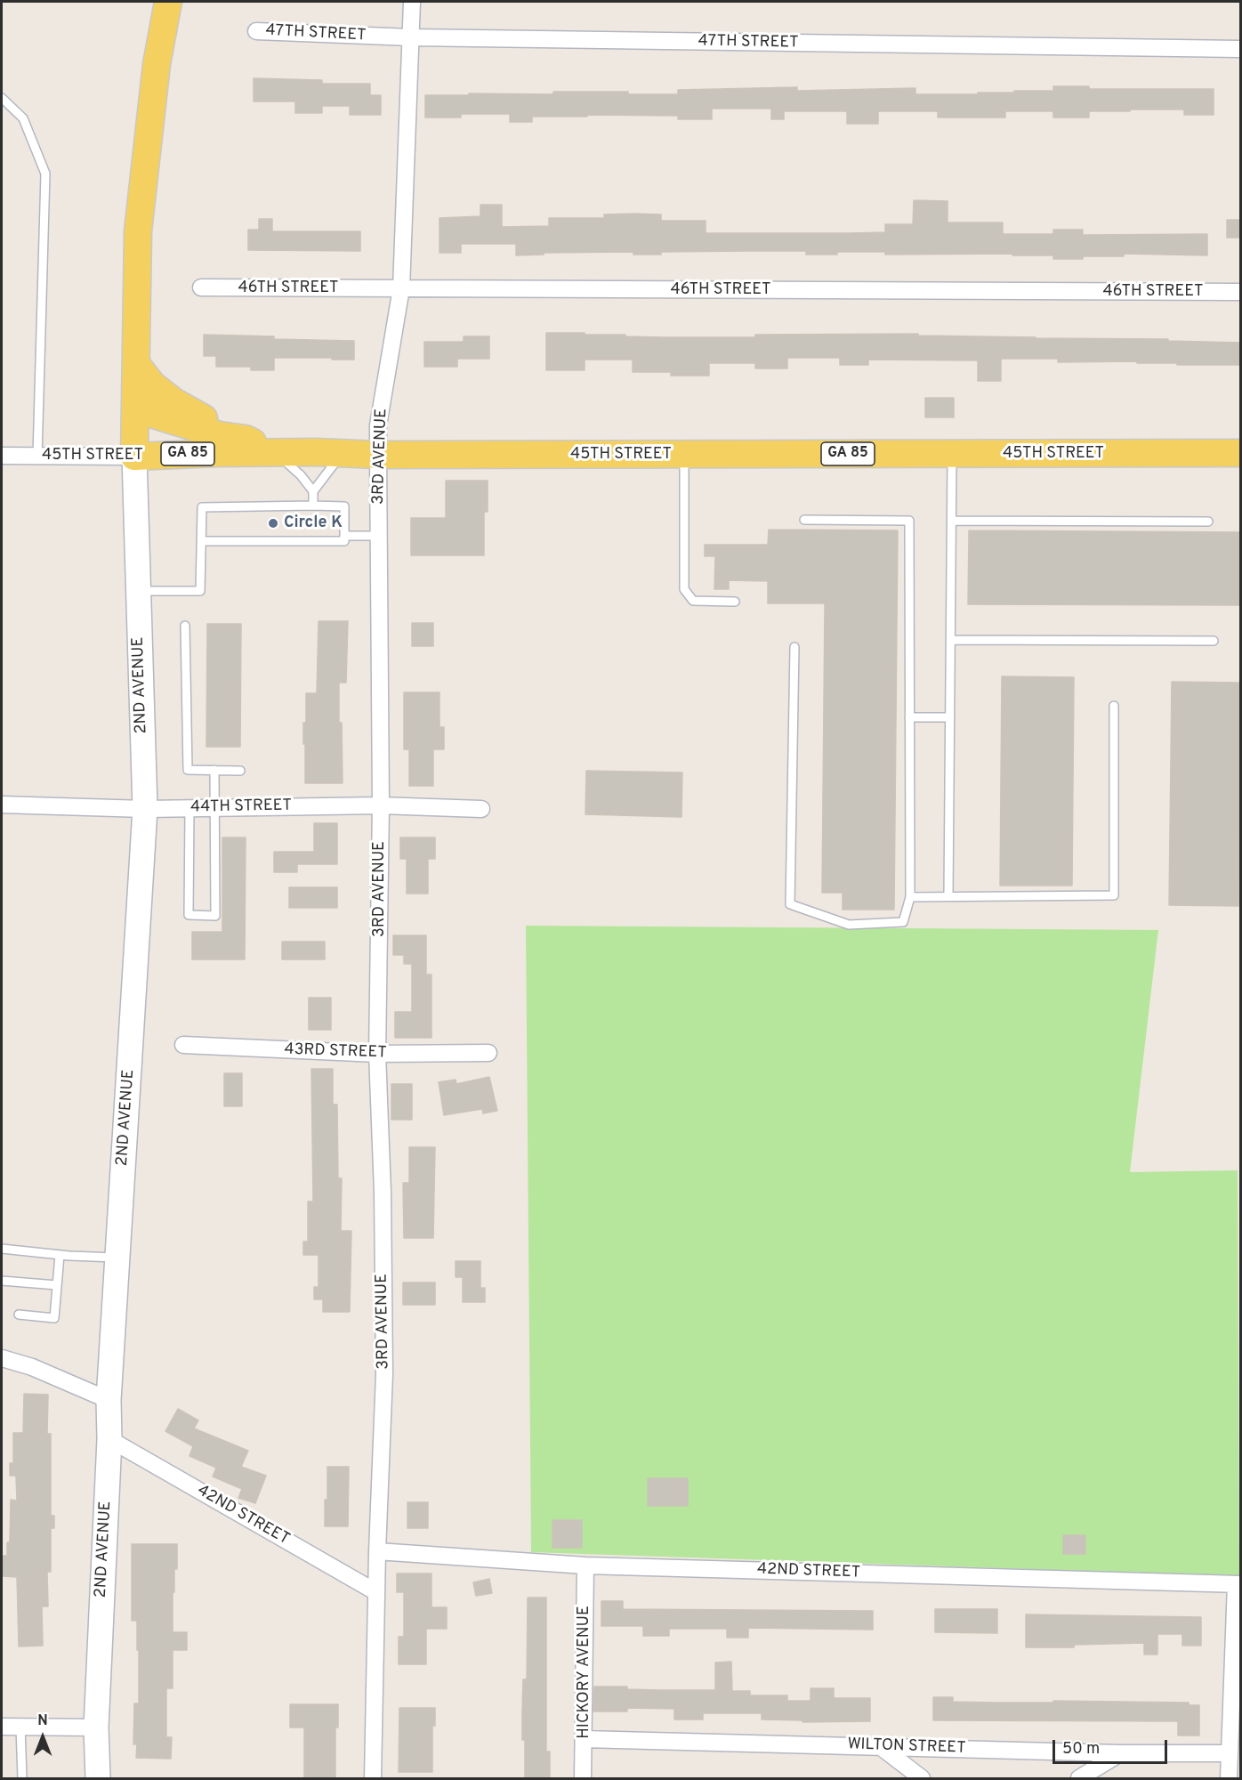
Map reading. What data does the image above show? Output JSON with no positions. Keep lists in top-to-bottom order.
{
  "streets": {
    "main road": ["GA 85", "45TH STREET", "2ND AVENUE"],
    "street": [
      "47TH STREET",
      "46TH STREET",
      "3RD AVENUE",
      "44TH STREET",
      "43RD STREET",
      "42ND STREET",
      "HICKORY AVENUE",
      "WILTON STREET"
    ]
  },
  "crossings": [
    ["47TH STREET", "3RD AVENUE"],
    ["46TH STREET", "3RD AVENUE"],
    ["45TH STREET", "3RD AVENUE"],
    ["45TH STREET", "2ND AVENUE"],
    ["3RD AVENUE", "44TH STREET"],
    ["3RD AVENUE", "43RD STREET"],
    ["3RD AVENUE", "42ND STREET"],
    ["2ND AVENUE", "44TH STREET"],
    ["2ND AVENUE", "42ND STREET"],
    ["42ND STREET", "HICKORY AVENUE"],
    ["HICKORY AVENUE", "WILTON STREET"]
  ],
  "places": ["Circle K"],
  "scale_bar": "50 m",
  "north": "top"
}
